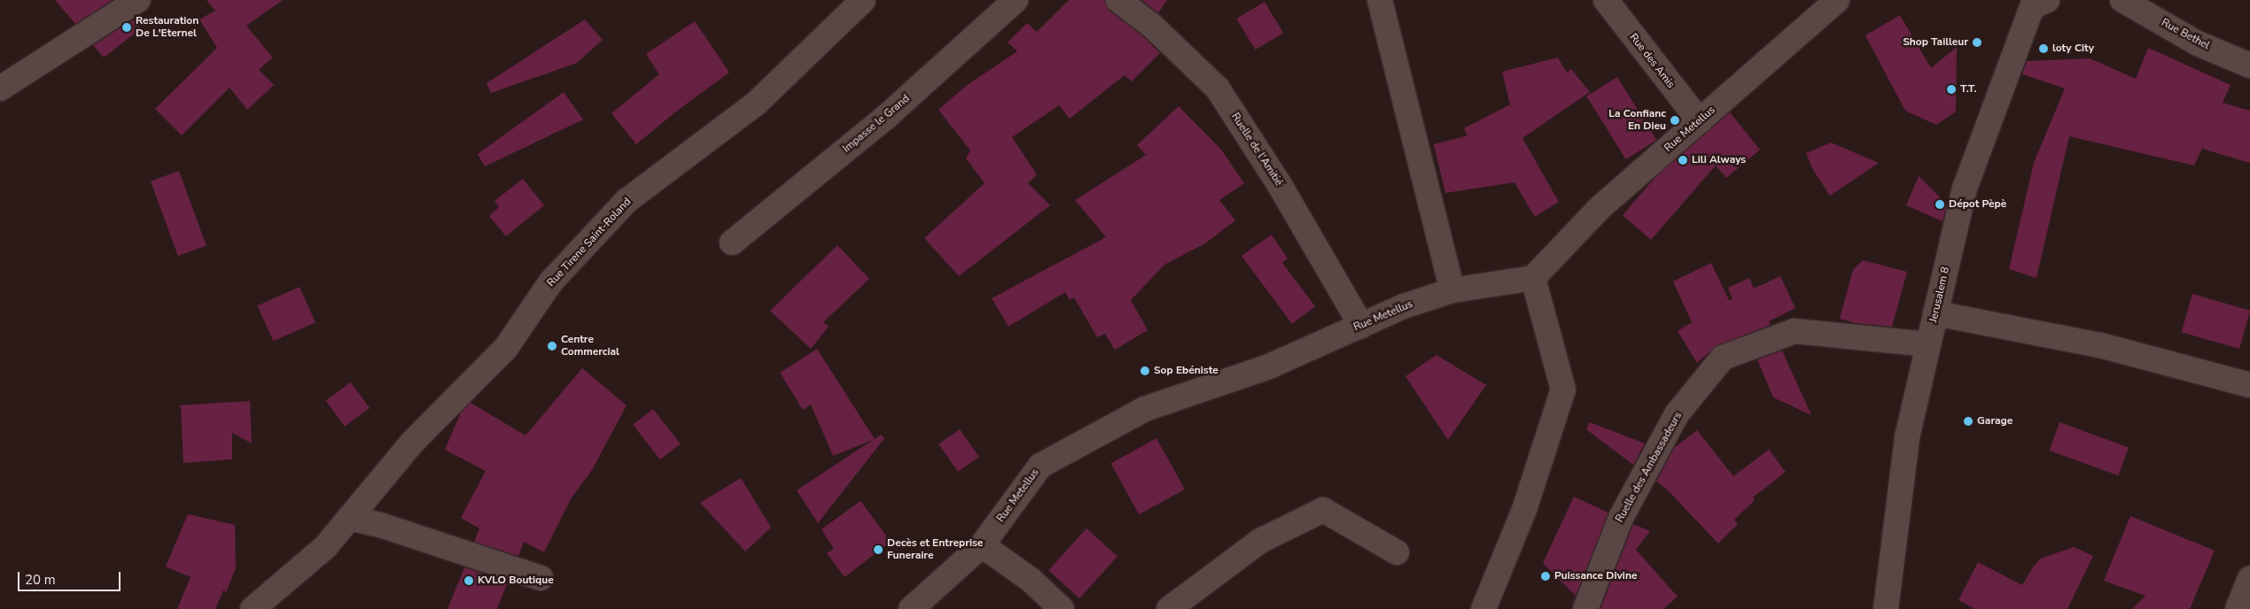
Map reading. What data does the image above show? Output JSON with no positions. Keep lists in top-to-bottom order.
{
  "streets": {
    "street": [
      "Rue Bethel",
      "Rue des Amis",
      "Impasse le Grand",
      "Rue Metellus",
      "Ruelle de l'Amitié",
      "Rue Tirene Saint-Roland",
      "Jerusalem 8",
      "Ruelle des Ambassadeurs"
    ]
  },
  "crossings": [
    ["Rue des Amis", "Rue Metellus"],
    ["Rue Metellus", "Ruelle de l'Amitié"],
    ["Jerusalem 8", "Ruelle des Ambassadeurs"]
  ],
  "places": [
    "Restauration De L'Eternel",
    "Shop Tailleur",
    "loty City",
    "T.T.",
    "La Confianc En Dieu",
    "Lili Always",
    "Dépot Pèpè",
    "Centre Commercial",
    "Sop Ebéniste",
    "Garage",
    "Decès et Entreprise Funeraire",
    "Puissance Divine",
    "KVLO Boutique"
  ],
  "scale_bar": "20 m"
}
